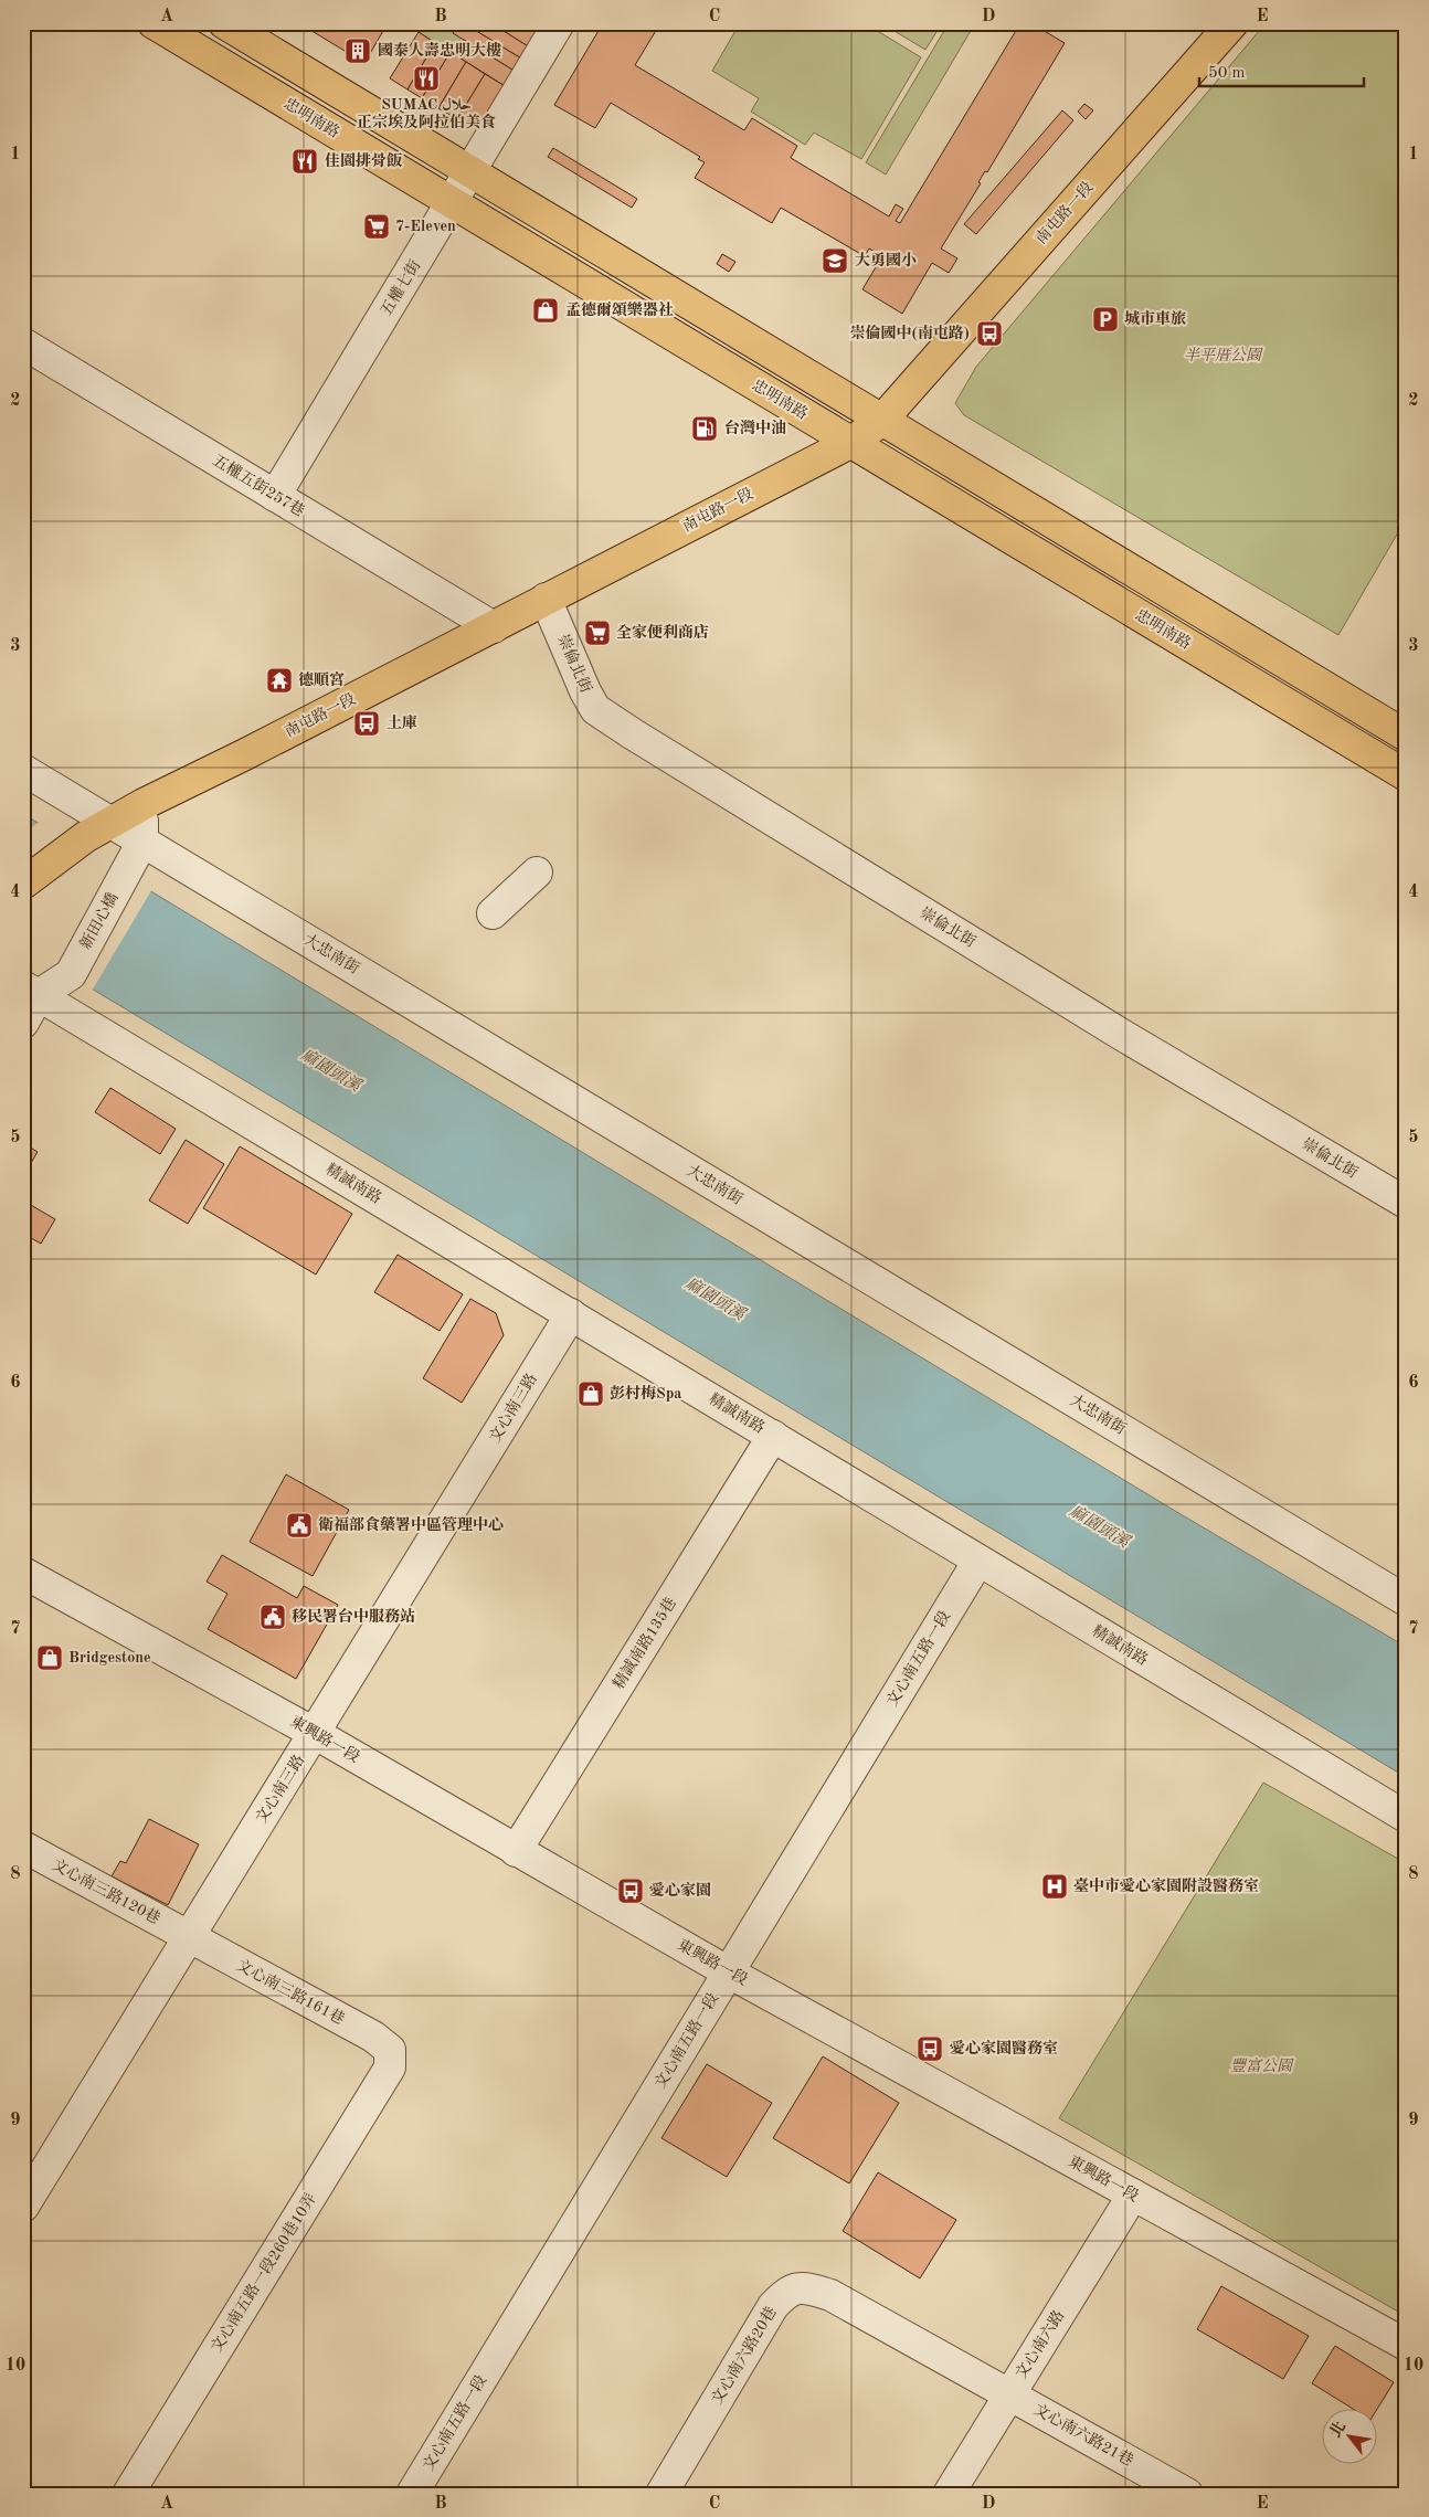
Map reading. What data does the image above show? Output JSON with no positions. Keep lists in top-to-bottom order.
{
  "streets": {
    "main road": ["忠明南路", "南屯路一段"],
    "street": [
      "五權七街",
      "五權五街257巷",
      "崇倫北街",
      "新田心橋",
      "大忠南街",
      "精誠南路",
      "文心南三路",
      "精誠南路135巷",
      "文心南五路一段",
      "東興路一段",
      "文心南三路120巷",
      "文心南三路161巷",
      "文心南五路一段260巷10弄",
      "文心南六路",
      "文心南六路20巷",
      "文心南六路21巷"
    ]
  },
  "crossings": [
    ["忠明南路", "南屯路一段"],
    ["忠明南路", "五權七街"],
    ["南屯路一段", "五權五街257巷"],
    ["南屯路一段", "崇倫北街"],
    ["南屯路一段", "大忠南街"],
    ["五權七街", "五權五街257巷"],
    ["新田心橋", "大忠南街"],
    ["新田心橋", "精誠南路"],
    ["精誠南路", "文心南三路"],
    ["精誠南路", "精誠南路135巷"],
    ["精誠南路", "文心南五路一段"],
    ["文心南三路", "東興路一段"],
    ["文心南三路", "文心南三路120巷"],
    ["文心南三路", "文心南三路161巷"],
    ["精誠南路135巷", "東興路一段"],
    ["文心南五路一段", "東興路一段"],
    ["東興路一段", "文心南六路"],
    ["文心南三路120巷", "文心南三路161巷"],
    ["文心南三路161巷", "文心南五路一段260巷10弄"],
    ["文心南六路", "文心南六路20巷"],
    ["文心南六路", "文心南六路21巷"],
    ["文心南六路20巷", "文心南六路21巷"]
  ],
  "water": ["麻園頭溪"],
  "parks": ["半平厝公園", "豐富公園"],
  "places": {
    "building": ["國泰人壽忠明大樓"],
    "restaurant": ["SUMAC حلال 正宗埃及阿拉伯美食", "佳園排骨飯"],
    "supermarket": ["7-Eleven", "全家便利商店"],
    "school or university": ["大勇國小"],
    "shop": ["孟德爾頌樂器社", "彭村梅Spa", "Bridgestone"],
    "parking": ["城市車旅"],
    "bus stop": [
      "崇倫國中(南屯路)",
      "土庫",
      "愛心家園",
      "愛心家園醫務室"
    ],
    "fuel station": ["台灣中油"],
    "temple": ["德順宮"],
    "public building": ["衛福部食藥署中區管理中心", "移民署台中服務站"],
    "hospital": ["臺中市愛心家園附設醫務室"]
  },
  "scale_bar": "50 m",
  "north": "top left",
  "grid": {
    "columns": [
      "A",
      "B",
      "C",
      "D",
      "E"
    ],
    "rows": [
      "1",
      "2",
      "3",
      "4",
      "5",
      "6",
      "7",
      "8",
      "9",
      "10"
    ]
  }
}
